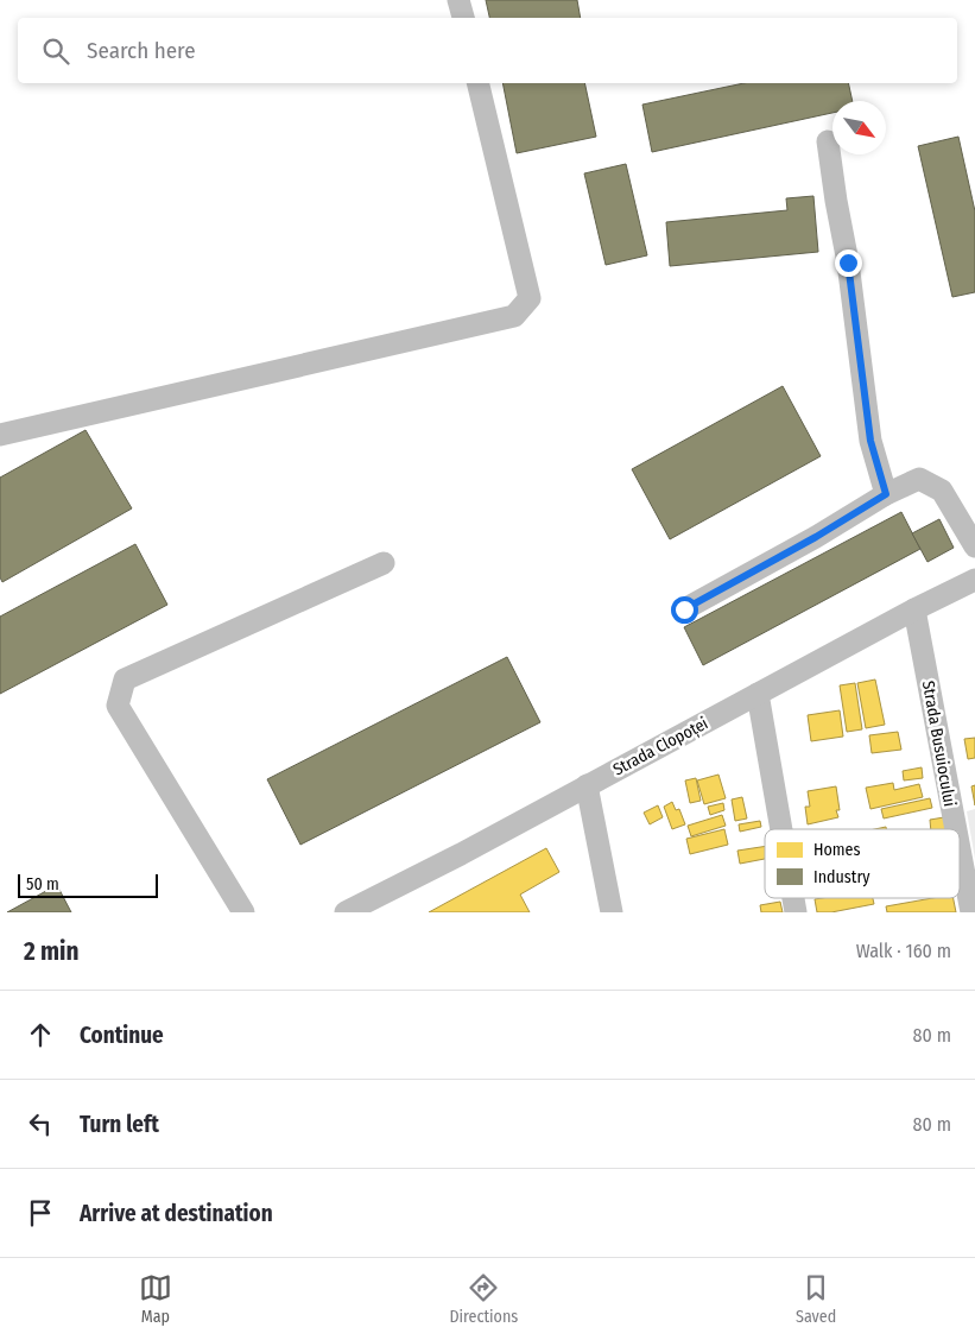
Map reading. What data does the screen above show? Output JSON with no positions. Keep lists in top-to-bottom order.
{
  "streets": {
    "street": ["Strada Busuiocului", "Strada Clopoței"]
  },
  "crossings": [
    ["Strada Busuiocului", "Strada Clopoței"]
  ],
  "legend": ["Homes", "Industry"],
  "scale_bar": "50 m",
  "north": "bottom right",
  "page": {
    "search": "Search here",
    "scale": "50 m",
    "heading": ["2 min", "Walk · 160 m"],
    "list": [
      ["Continue", "80 m"],
      ["Turn left", "80 m"],
      "Arrive at destination"
    ],
    "nav": ["Map", "Directions", "Saved"]
  }
}
